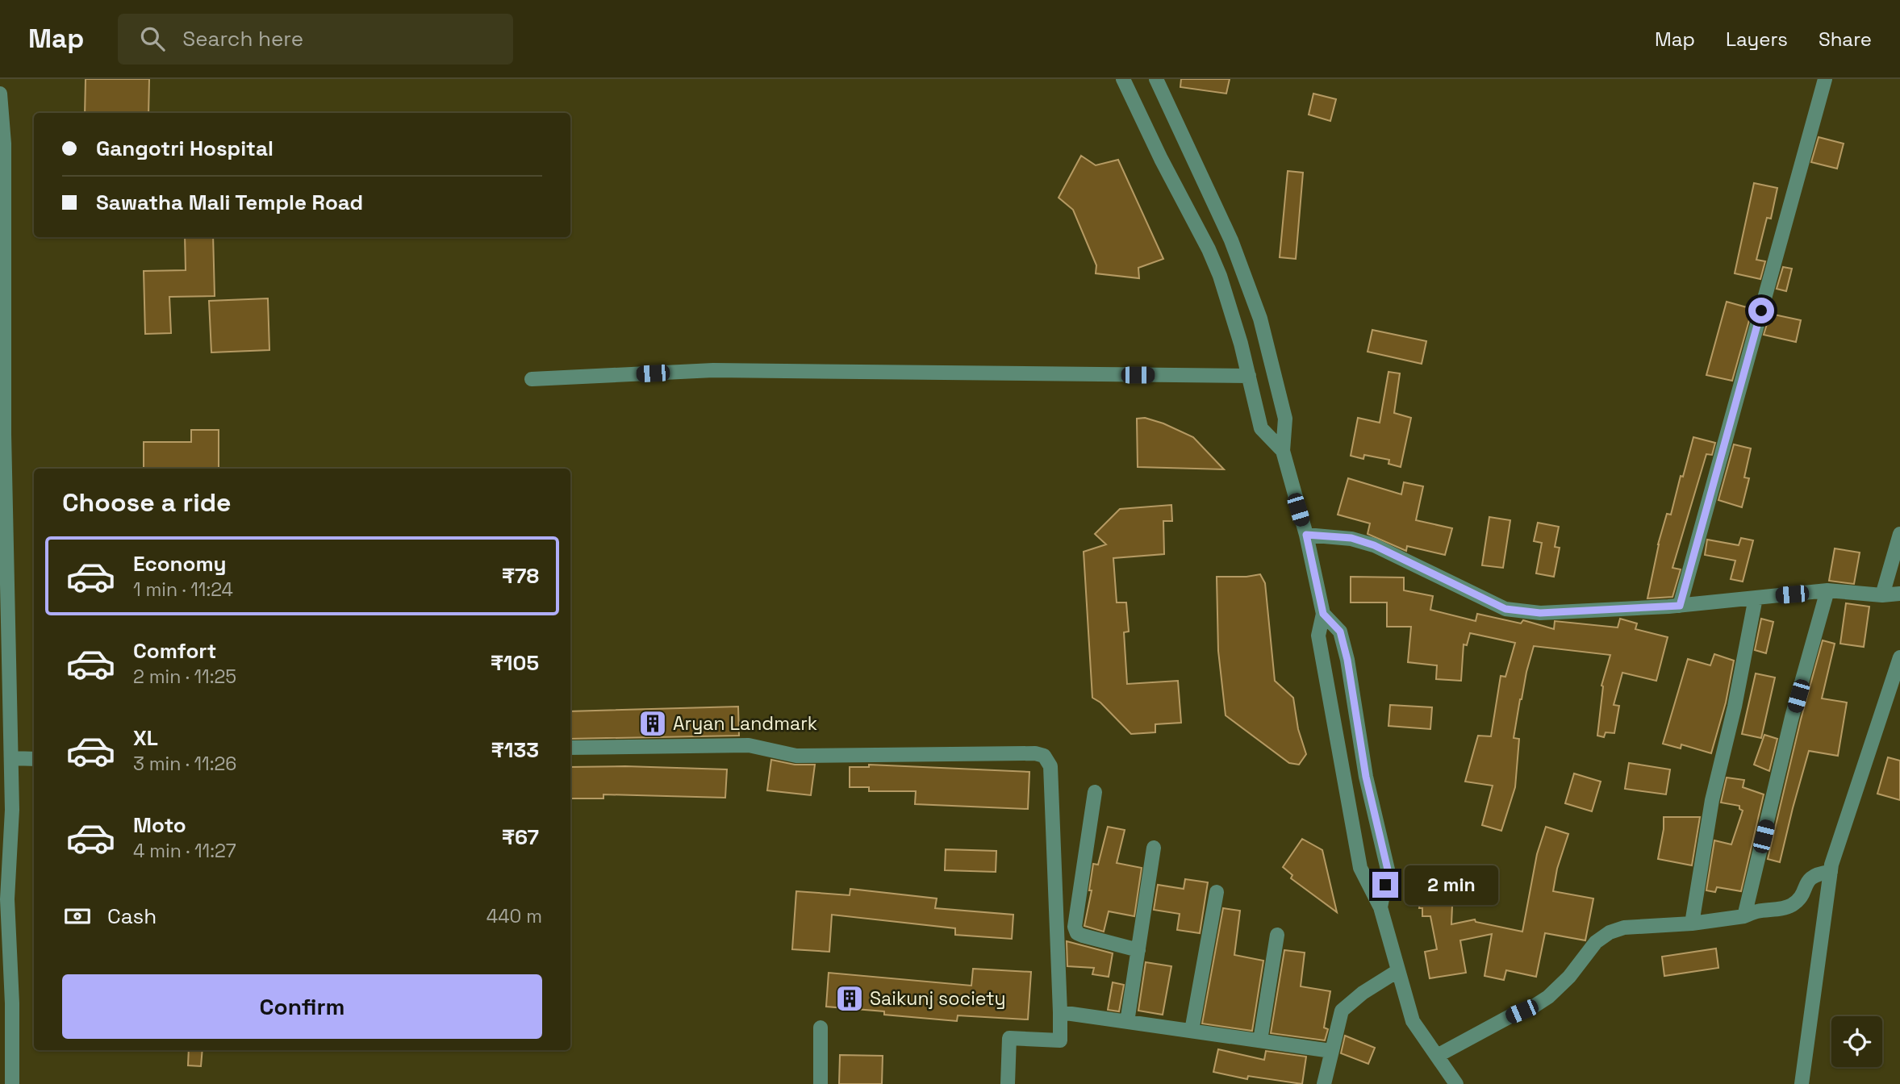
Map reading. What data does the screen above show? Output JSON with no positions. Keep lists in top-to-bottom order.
{
  "places": {
    "building": ["Aryan Landmark", "Saikunj society"]
  },
  "page": {
    "header": "Map",
    "search": "Search here",
    "nav": ["Map", "Layers", "Share"],
    "banner": ["Gangotri Hospital", "Sawatha Mali Temple Road"],
    "heading": "Choose a ride",
    "list": [
      {
        "name": "Economy",
        "note": "1 min · 11:24",
        "value": "₹78"
      },
      {
        "name": "Comfort",
        "note": "2 min · 11:25",
        "value": "₹105"
      },
      {
        "name": "XL",
        "note": "3 min · 11:26",
        "value": "₹133"
      },
      {
        "name": "Moto",
        "note": "4 min · 11:27",
        "value": "₹67"
      }
    ],
    "bubble": "2 min",
    "pay": ["Cash", "440 m"],
    "buttons": "Confirm"
  }
}
